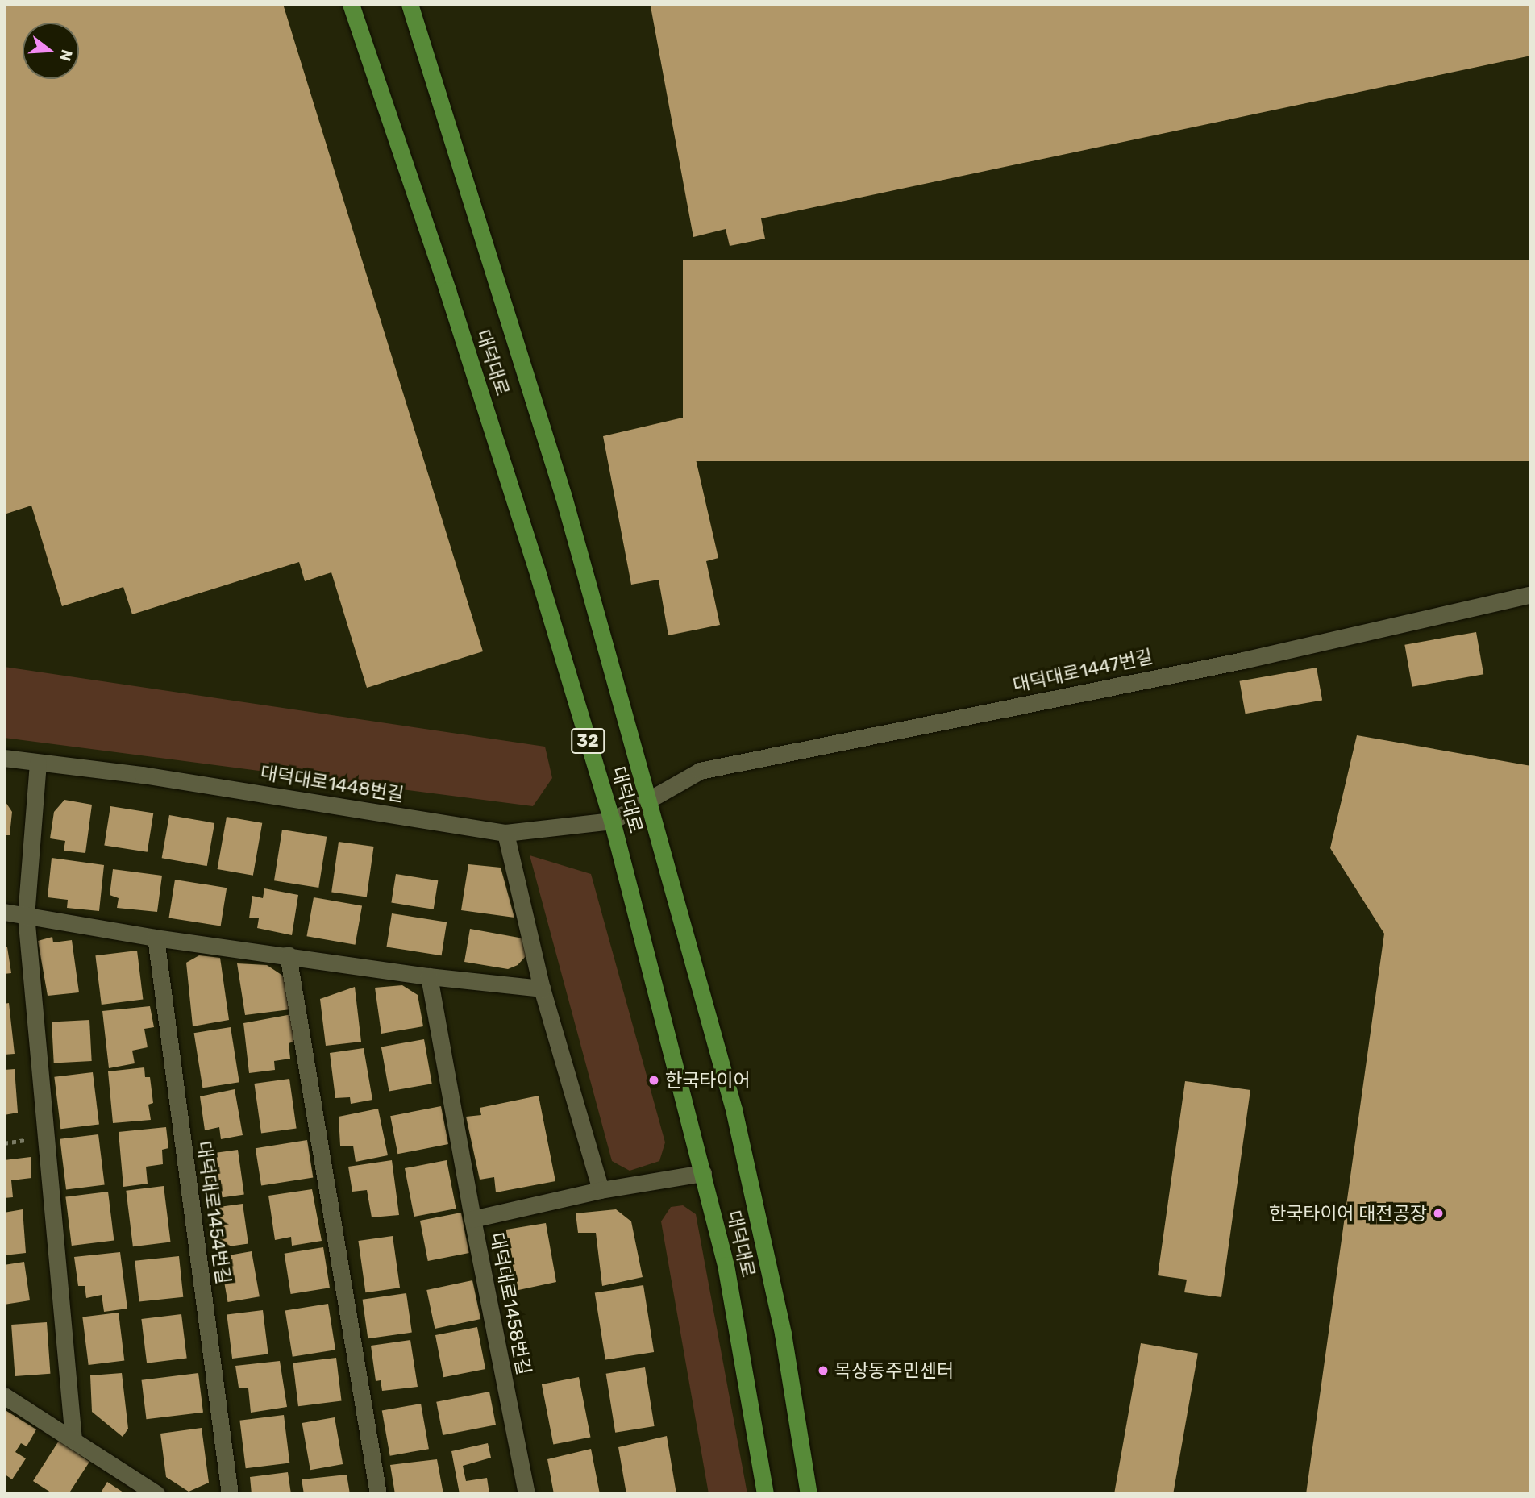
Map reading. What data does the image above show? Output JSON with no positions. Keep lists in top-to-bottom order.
{
  "streets": {
    "main road": ["대덕대로", "32"],
    "street": [
      "대덕대로1447번길",
      "대덕대로1448번길",
      "대덕대로1454번길",
      "대덕대로1458번길"
    ]
  },
  "crossings": [
    ["대덕대로", "대덕대로1447번길"],
    ["대덕대로", "대덕대로1448번길"],
    ["대덕대로", "대덕대로1458번길"],
    ["대덕대로1447번길", "대덕대로1448번길"]
  ],
  "places": ["한국타이어", "한국타이어 대전공장", "목상동주민센터"],
  "north": "right"
}
